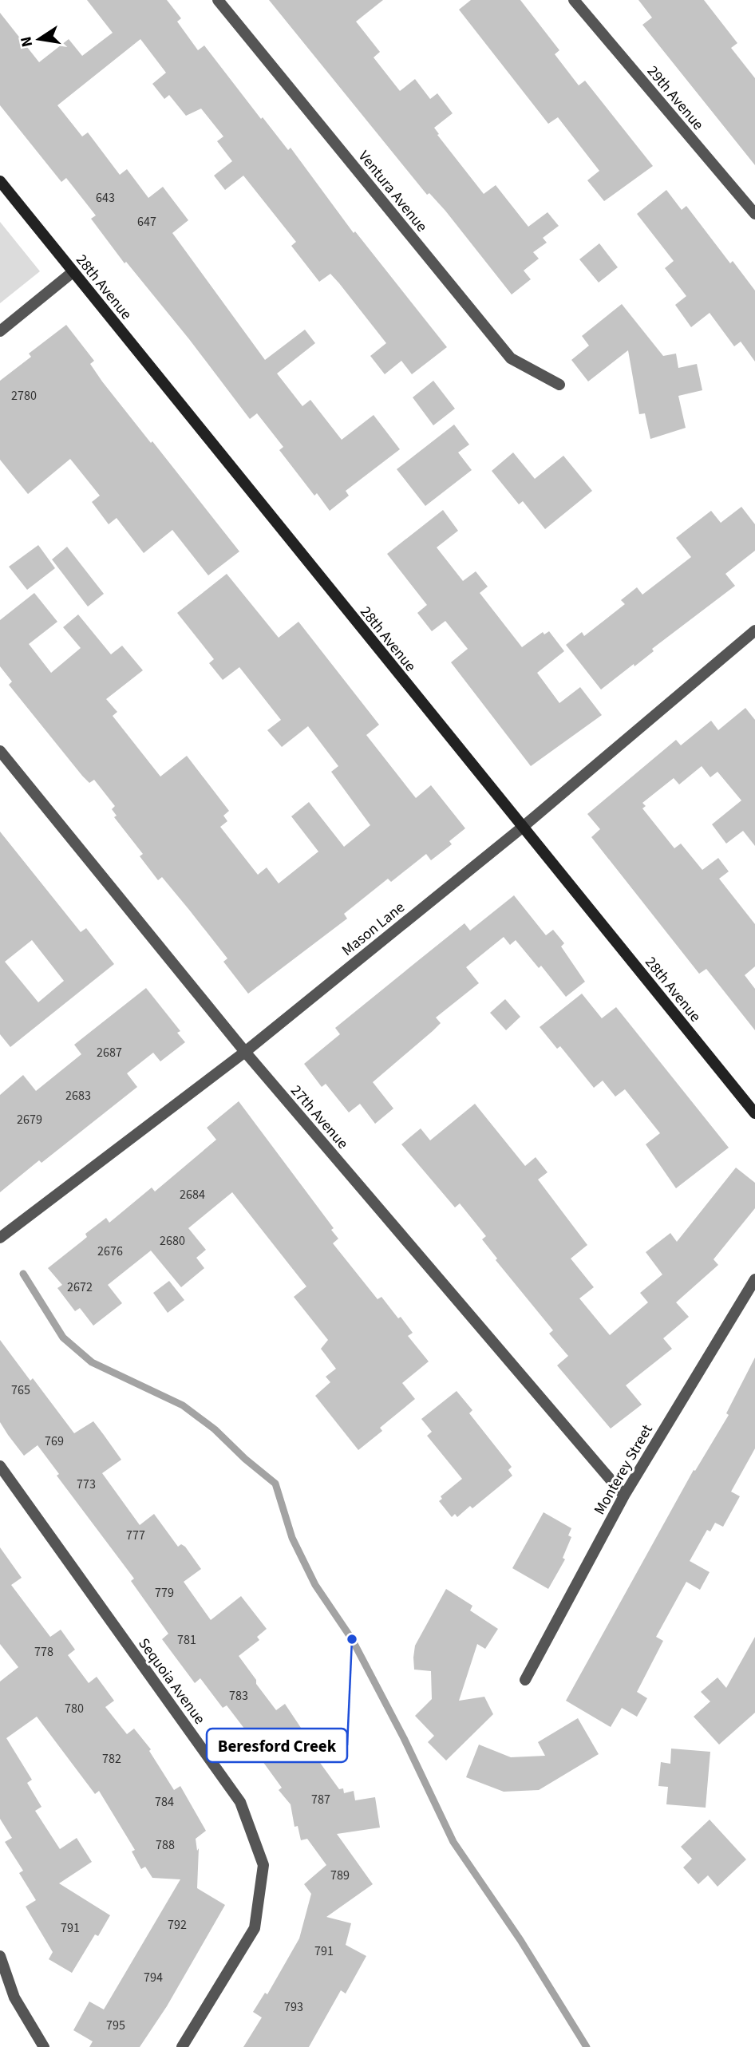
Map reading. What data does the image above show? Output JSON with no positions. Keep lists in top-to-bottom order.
{
  "streets": {
    "street": [
      "29th Avenue",
      "Ventura Avenue",
      "28th Avenue",
      "Mason Lane",
      "27th Avenue",
      "Monterey Street",
      "Sequoia Avenue"
    ]
  },
  "crossings": [
    ["28th Avenue", "Mason Lane"],
    ["Mason Lane", "27th Avenue"],
    ["27th Avenue", "Monterey Street"]
  ],
  "places": ["Beresford Creek"],
  "house_numbers": [
    "643",
    "647",
    "2780",
    "2687",
    "2683",
    "2679",
    "2684",
    "2680",
    "2676",
    "2672",
    "765",
    "769",
    "773",
    "777",
    "779",
    "781",
    "778",
    "783",
    "780",
    "782",
    "787",
    "784",
    "788",
    "789",
    "792",
    "791",
    "791",
    "794",
    "793",
    "795"
  ],
  "north": "left"
}
